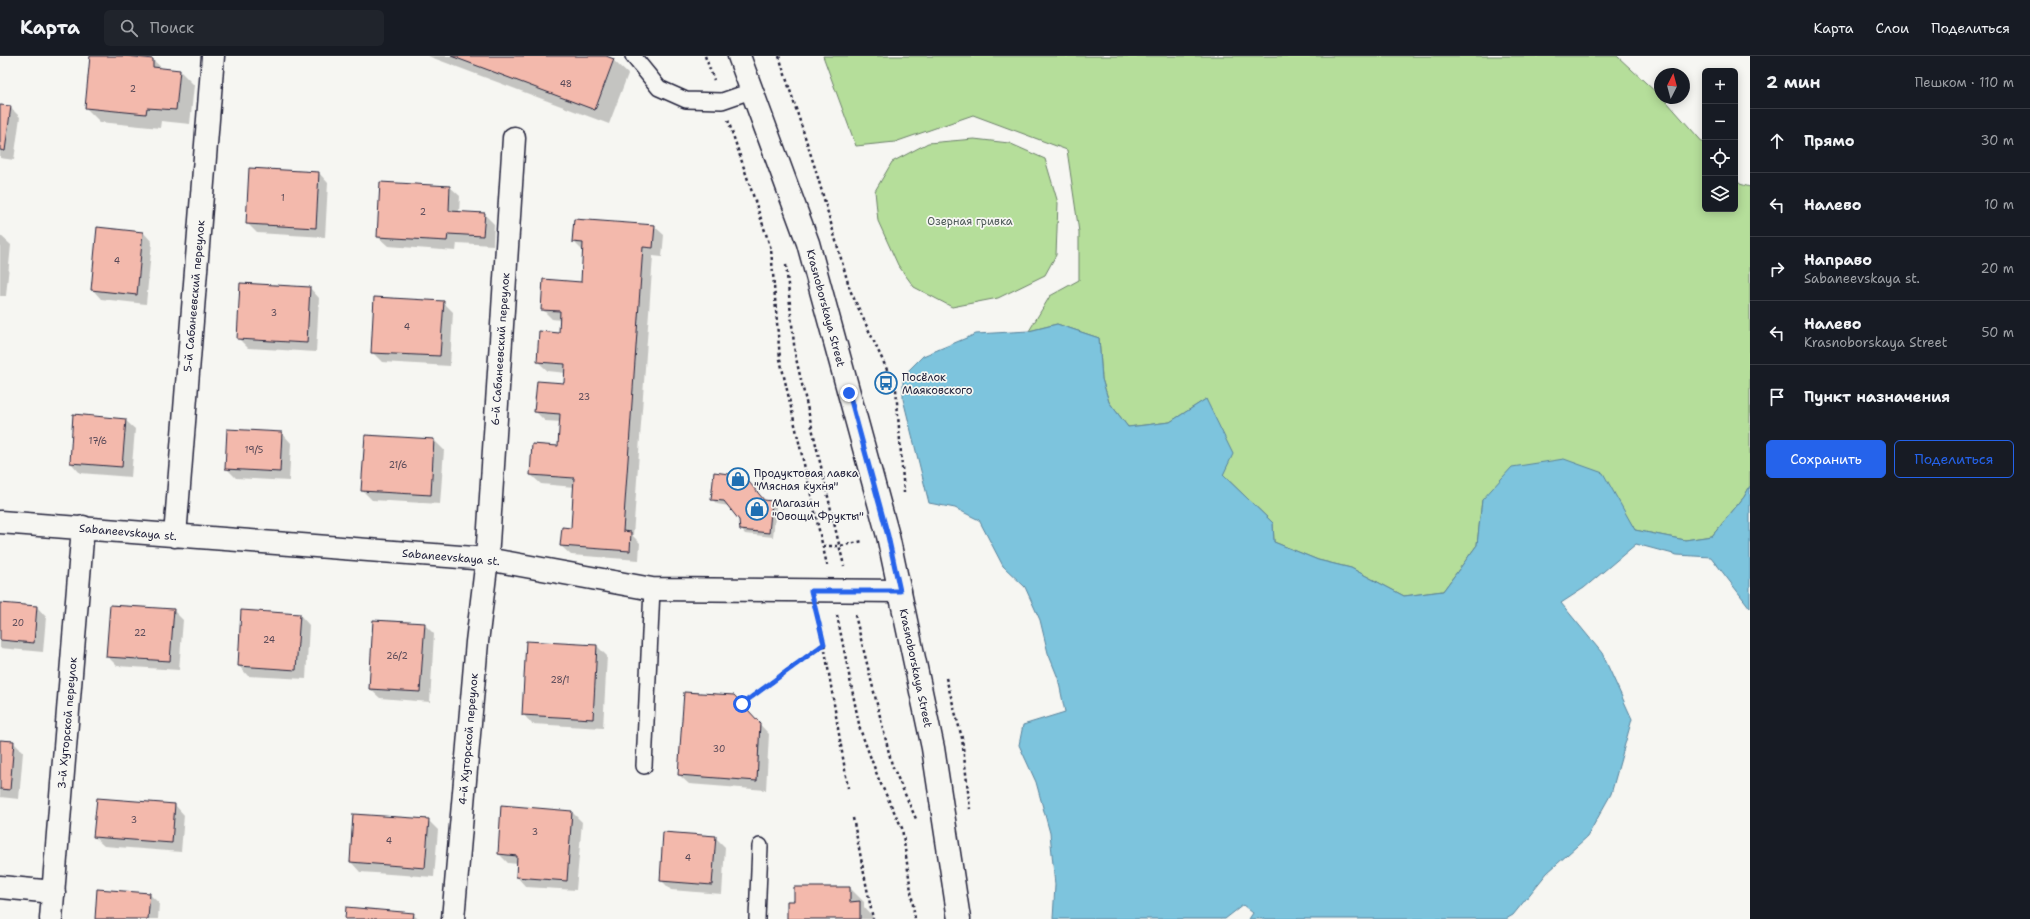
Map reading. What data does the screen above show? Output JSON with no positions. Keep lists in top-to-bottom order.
{
  "streets": {
    "street": [
      "5-й Сабанеевский переулок",
      "Krasnoborskaya Street",
      "6-й Сабанеевский переулок",
      "Sabaneevskaya st.",
      "3-й Хуторской переулок",
      "4-й Хуторской переулок"
    ]
  },
  "crossings": [
    ["5-й Сабанеевский переулок", "Sabaneevskaya st."],
    ["Krasnoborskaya Street", "Sabaneevskaya st."],
    ["6-й Сабанеевский переулок", "Sabaneevskaya st."],
    ["6-й Сабанеевский переулок", "4-й Хуторской переулок"],
    ["Sabaneevskaya st.", "3-й Хуторской переулок"],
    ["Sabaneevskaya st.", "4-й Хуторской переулок"]
  ],
  "parks": ["Озерная гривка"],
  "places": {
    "bus stop": ["Посёлок Маяковского"],
    "shop": ["Продуктовая лавка \"Мясная кухня\"", "Магазин \"Овощи Фрукты\""]
  },
  "house_numbers": [
    "48",
    "2",
    "1",
    "2",
    "4",
    "3",
    "4",
    "23",
    "17/6",
    "19/5",
    "21/6",
    "20",
    "22",
    "24",
    "26/2",
    "28/1",
    "30",
    "3",
    "3",
    "4",
    "4"
  ],
  "north": "top",
  "page": {
    "header": "Карта",
    "search": "Поиск",
    "nav": ["Карта", "Слои", "Поделиться"],
    "heading": ["2 мин", "Пешком · 110 m"],
    "map_buttons": ["+", "−"],
    "list": [
      ["Прямо", "30 m"],
      ["Налево", "10 m"],
      ["Направо", "Sabaneevskaya st.", "20 m"],
      ["Налево", "Krasnoborskaya Street", "50 m"],
      "Пункт назначения"
    ],
    "buttons": ["Сохранить", "Поделиться"]
  }
}
